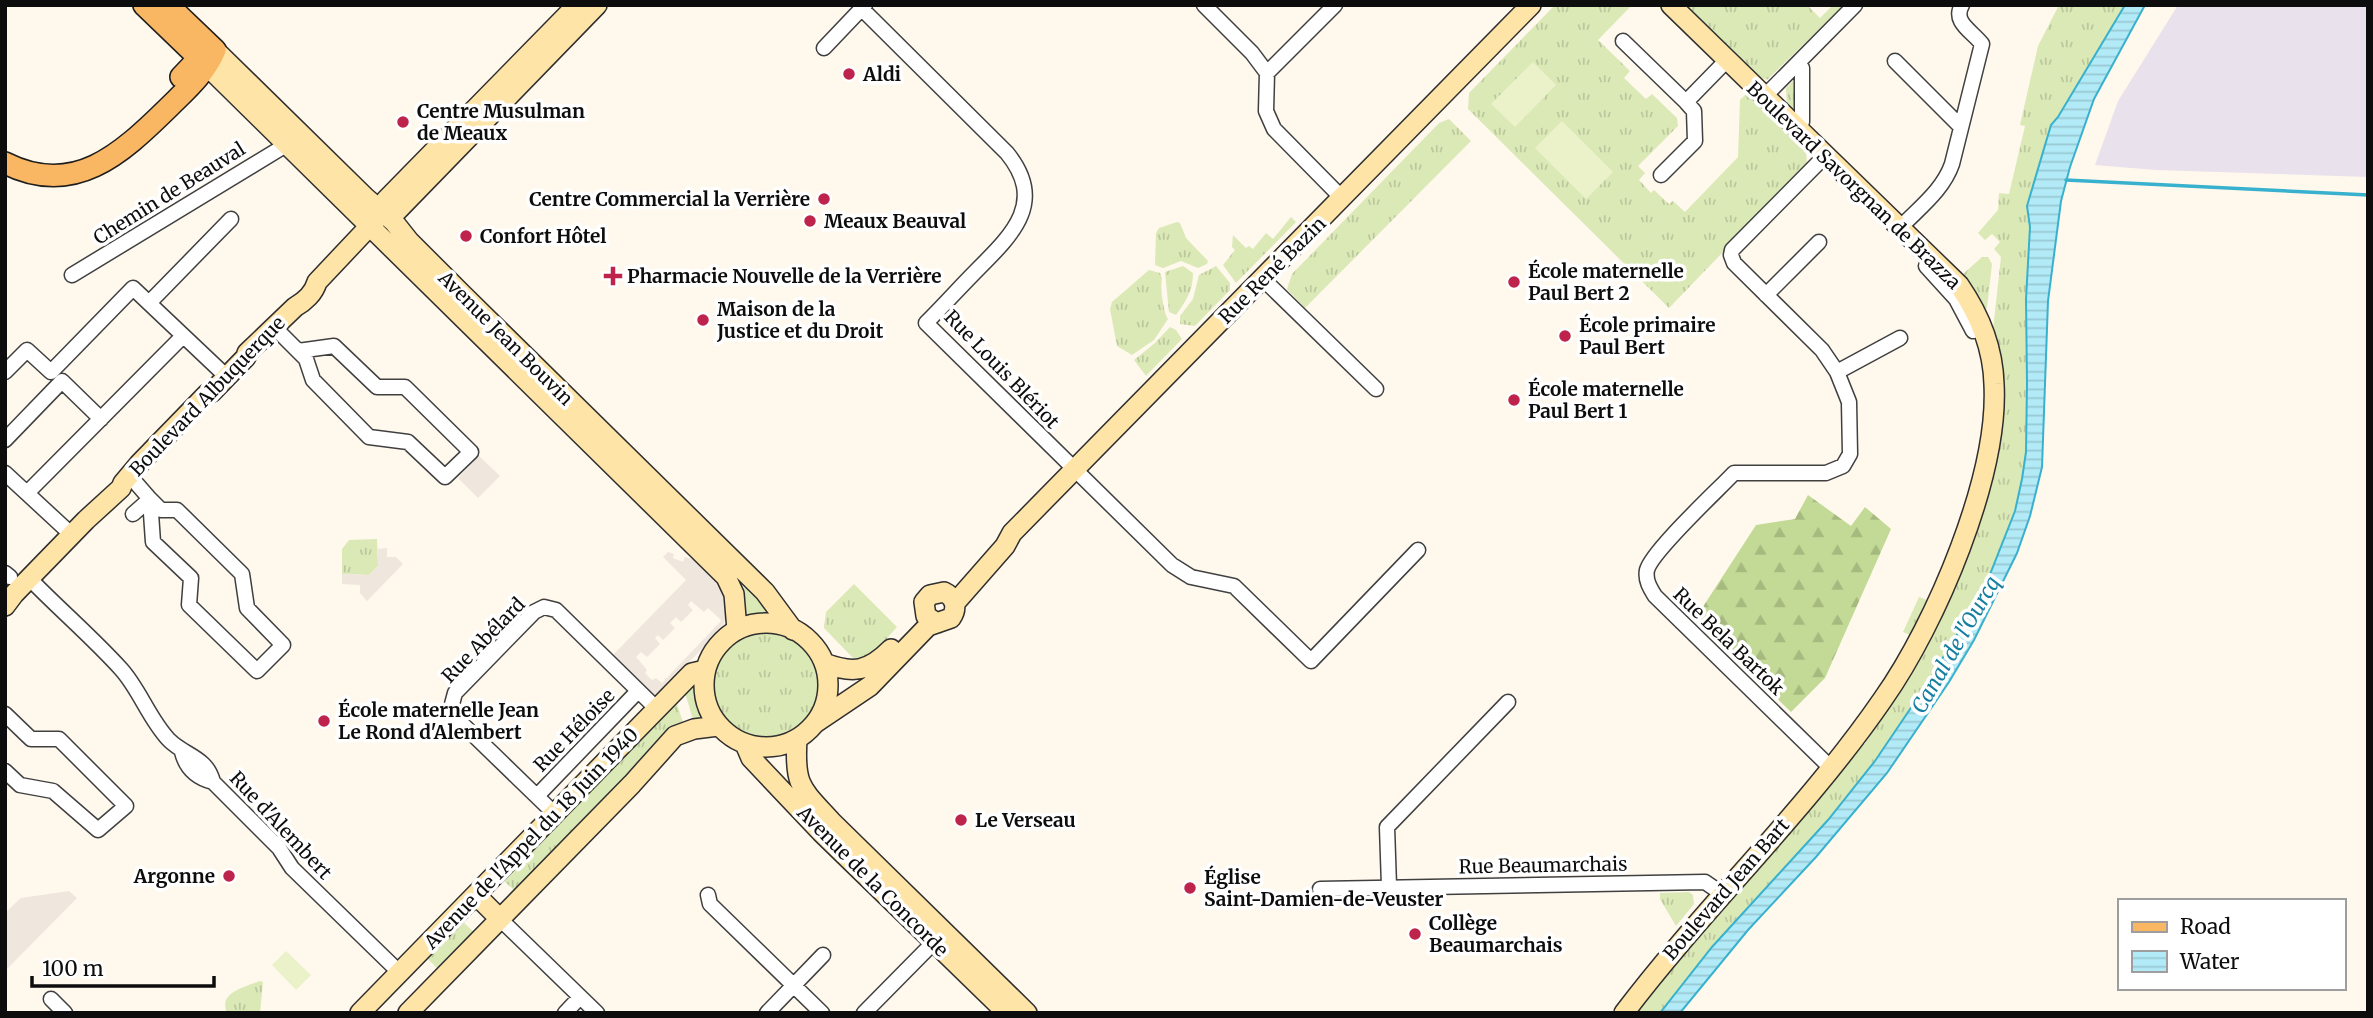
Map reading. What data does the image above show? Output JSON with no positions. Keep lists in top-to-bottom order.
{
  "streets": {
    "street": [
      "Boulevard Savorgnan de Brazza",
      "Chemin de Beauval",
      "Rue René Bazin",
      "Avenue Jean Bouvin",
      "Rue Louis Blériot",
      "Boulevard Albuquerque",
      "Rue Abélard",
      "Rue Bela Bartok",
      "Rue Héloise",
      "Rue d'Alembert",
      "Avenue de l'Appel du 18 Juin 1940",
      "Rue Beaumarchais",
      "Avenue de la Concorde",
      "Boulevard Jean Bart"
    ]
  },
  "crossings": [
    ["Boulevard Savorgnan de Brazza", "Rue Bela Bartok"],
    ["Boulevard Savorgnan de Brazza", "Boulevard Jean Bart"],
    ["Chemin de Beauval", "Avenue Jean Bouvin"],
    ["Rue René Bazin", "Rue Louis Blériot"],
    ["Avenue Jean Bouvin", "Boulevard Albuquerque"],
    ["Avenue Jean Bouvin", "Avenue de l'Appel du 18 Juin 1940"],
    ["Avenue Jean Bouvin", "Avenue de la Concorde"],
    ["Boulevard Albuquerque", "Rue d'Alembert"],
    ["Rue Abélard", "Rue Héloise"],
    ["Rue Abélard", "Avenue de l'Appel du 18 Juin 1940"],
    ["Rue Bela Bartok", "Boulevard Jean Bart"],
    ["Rue d'Alembert", "Avenue de l'Appel du 18 Juin 1940"],
    ["Avenue de l'Appel du 18 Juin 1940", "Avenue de la Concorde"],
    ["Rue Beaumarchais", "Boulevard Jean Bart"]
  ],
  "water": ["Canal de l'Ourcq"],
  "places": {
    "other": [
      "Aldi",
      "Centre Musulman de Meaux",
      "Centre Commercial la Verrière",
      "Meaux Beauval",
      "Confort Hôtel",
      "École maternelle Paul Bert 2",
      "Maison de la Justice et du Droit",
      "École primaire Paul Bert",
      "École maternelle Paul Bert 1",
      "École maternelle Jean Le Rond d'Alembert",
      "Le Verseau",
      "Argonne",
      "Église Saint-Damien-de-Veuster",
      "Collège Beaumarchais"
    ],
    "health": ["Pharmacie Nouvelle de la Verrière"]
  },
  "legend": ["Road", "Water"],
  "scale_bar": "100 m"
}
